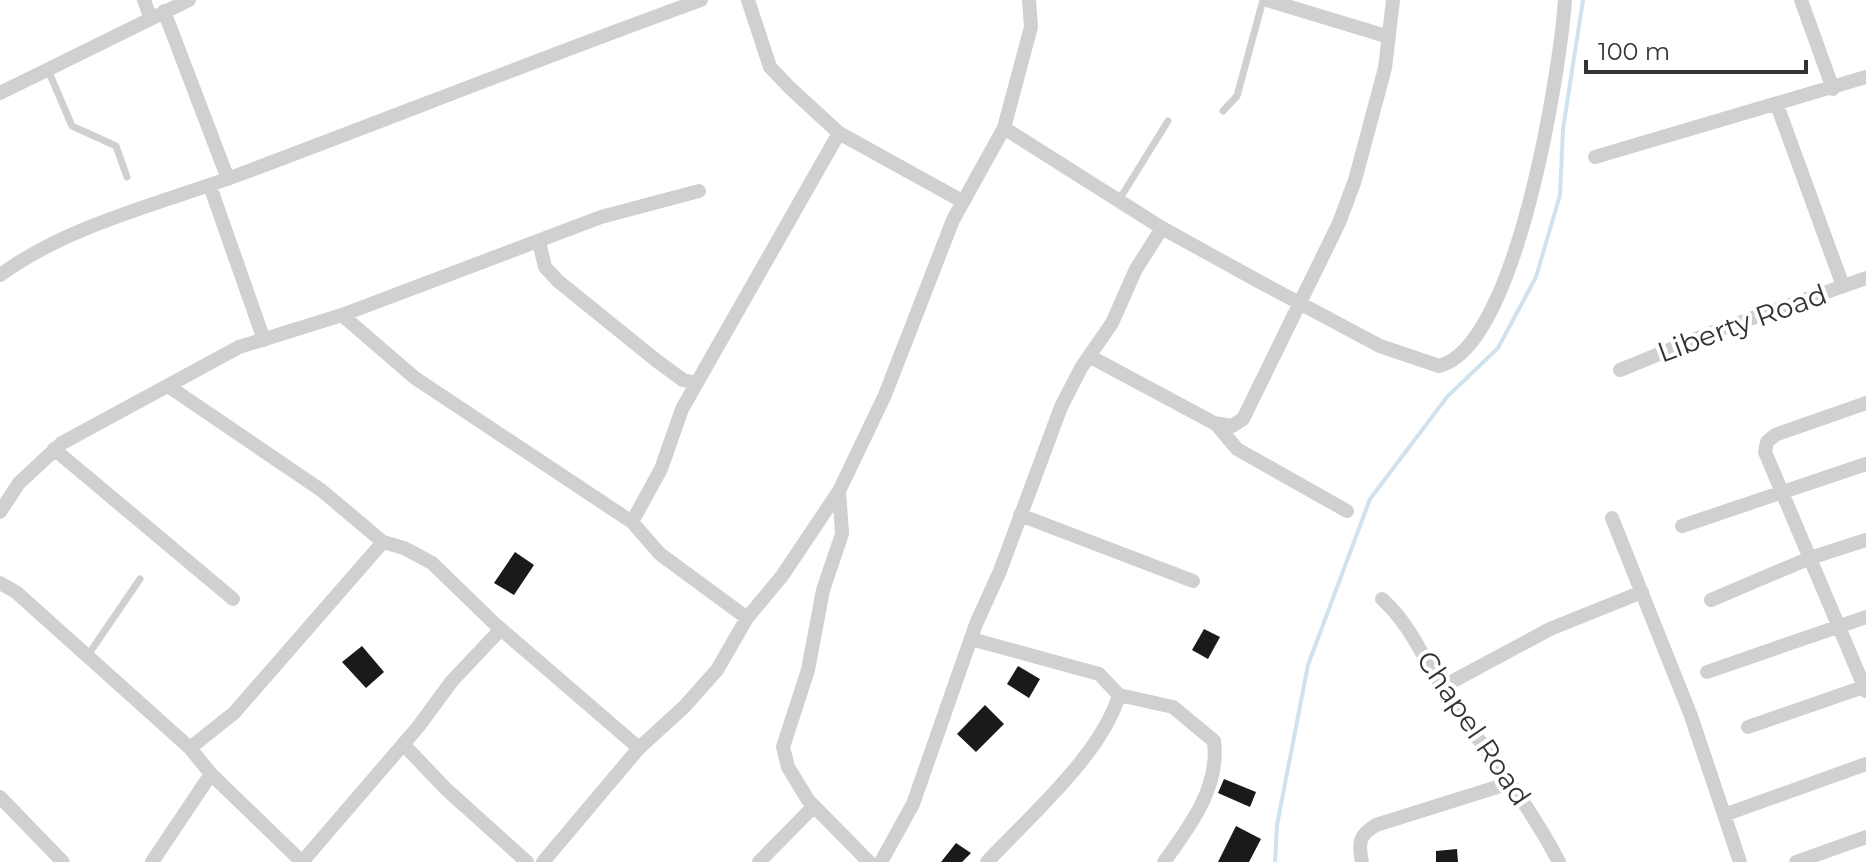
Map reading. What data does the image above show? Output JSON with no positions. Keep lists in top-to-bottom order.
{
  "streets": {
    "street": ["Liberty Road", "Chapel Road"]
  },
  "scale_bar": "100 m"
}
